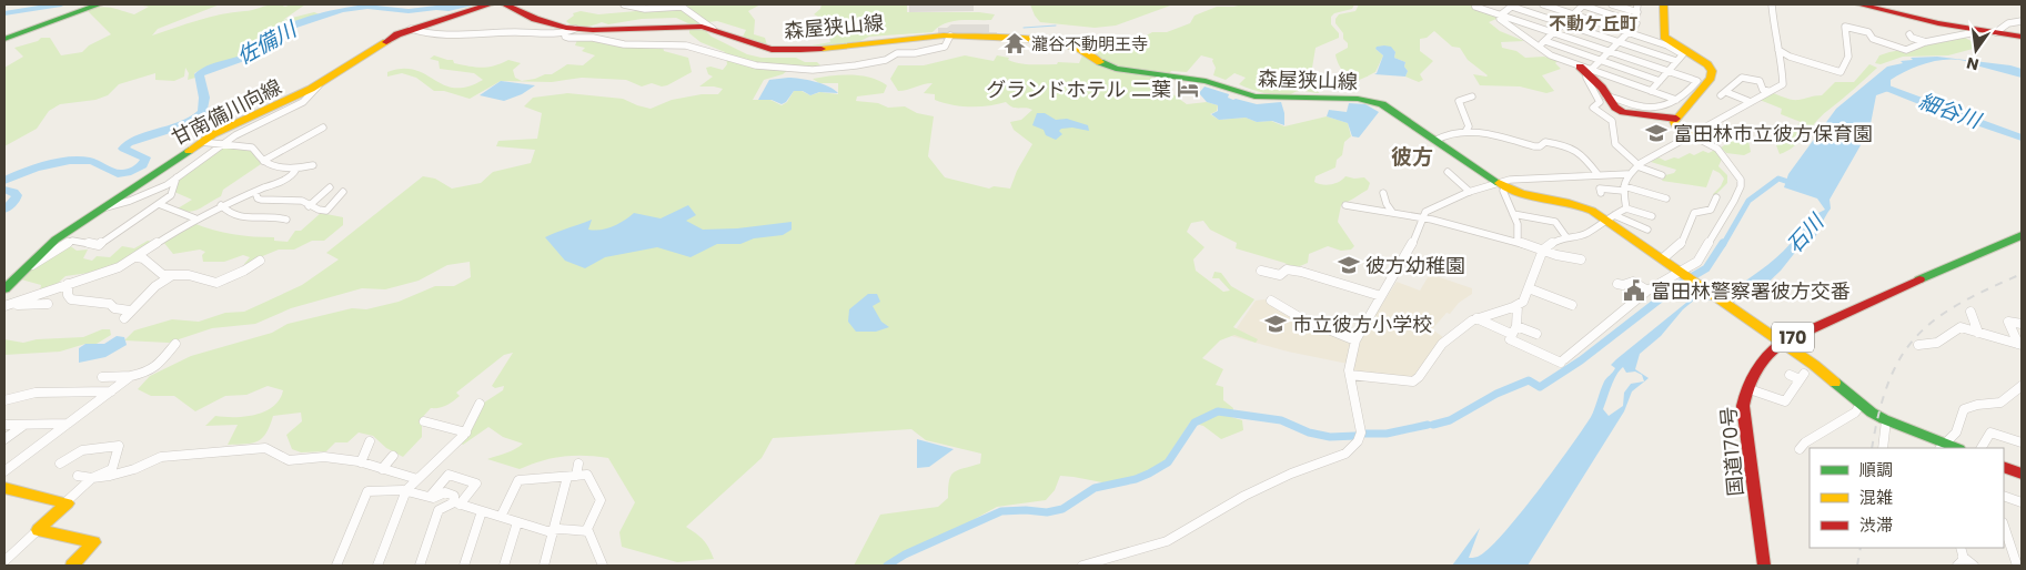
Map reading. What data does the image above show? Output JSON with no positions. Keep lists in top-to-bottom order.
{
  "streets": {
    "main road": [
      "森屋狭山線",
      "甘南備川向線",
      "170",
      "国道170号"
    ]
  },
  "crossings": [
    ["森屋狭山線", "国道170号"]
  ],
  "districts": ["不動ケ丘町", "彼方"],
  "water": ["佐備川", "細谷川", "石川"],
  "places": {
    "temple": ["瀧谷不動明王寺"],
    "hotel": ["グランドホテル 二葉"],
    "school or university": ["富田林市立彼方保育園", "彼方幼稚園", "市立彼方小学校"],
    "public building": ["富田林警察署彼方交番"]
  },
  "legend": ["順調", "混雑", "渋滞"],
  "north": "bottom"
}
